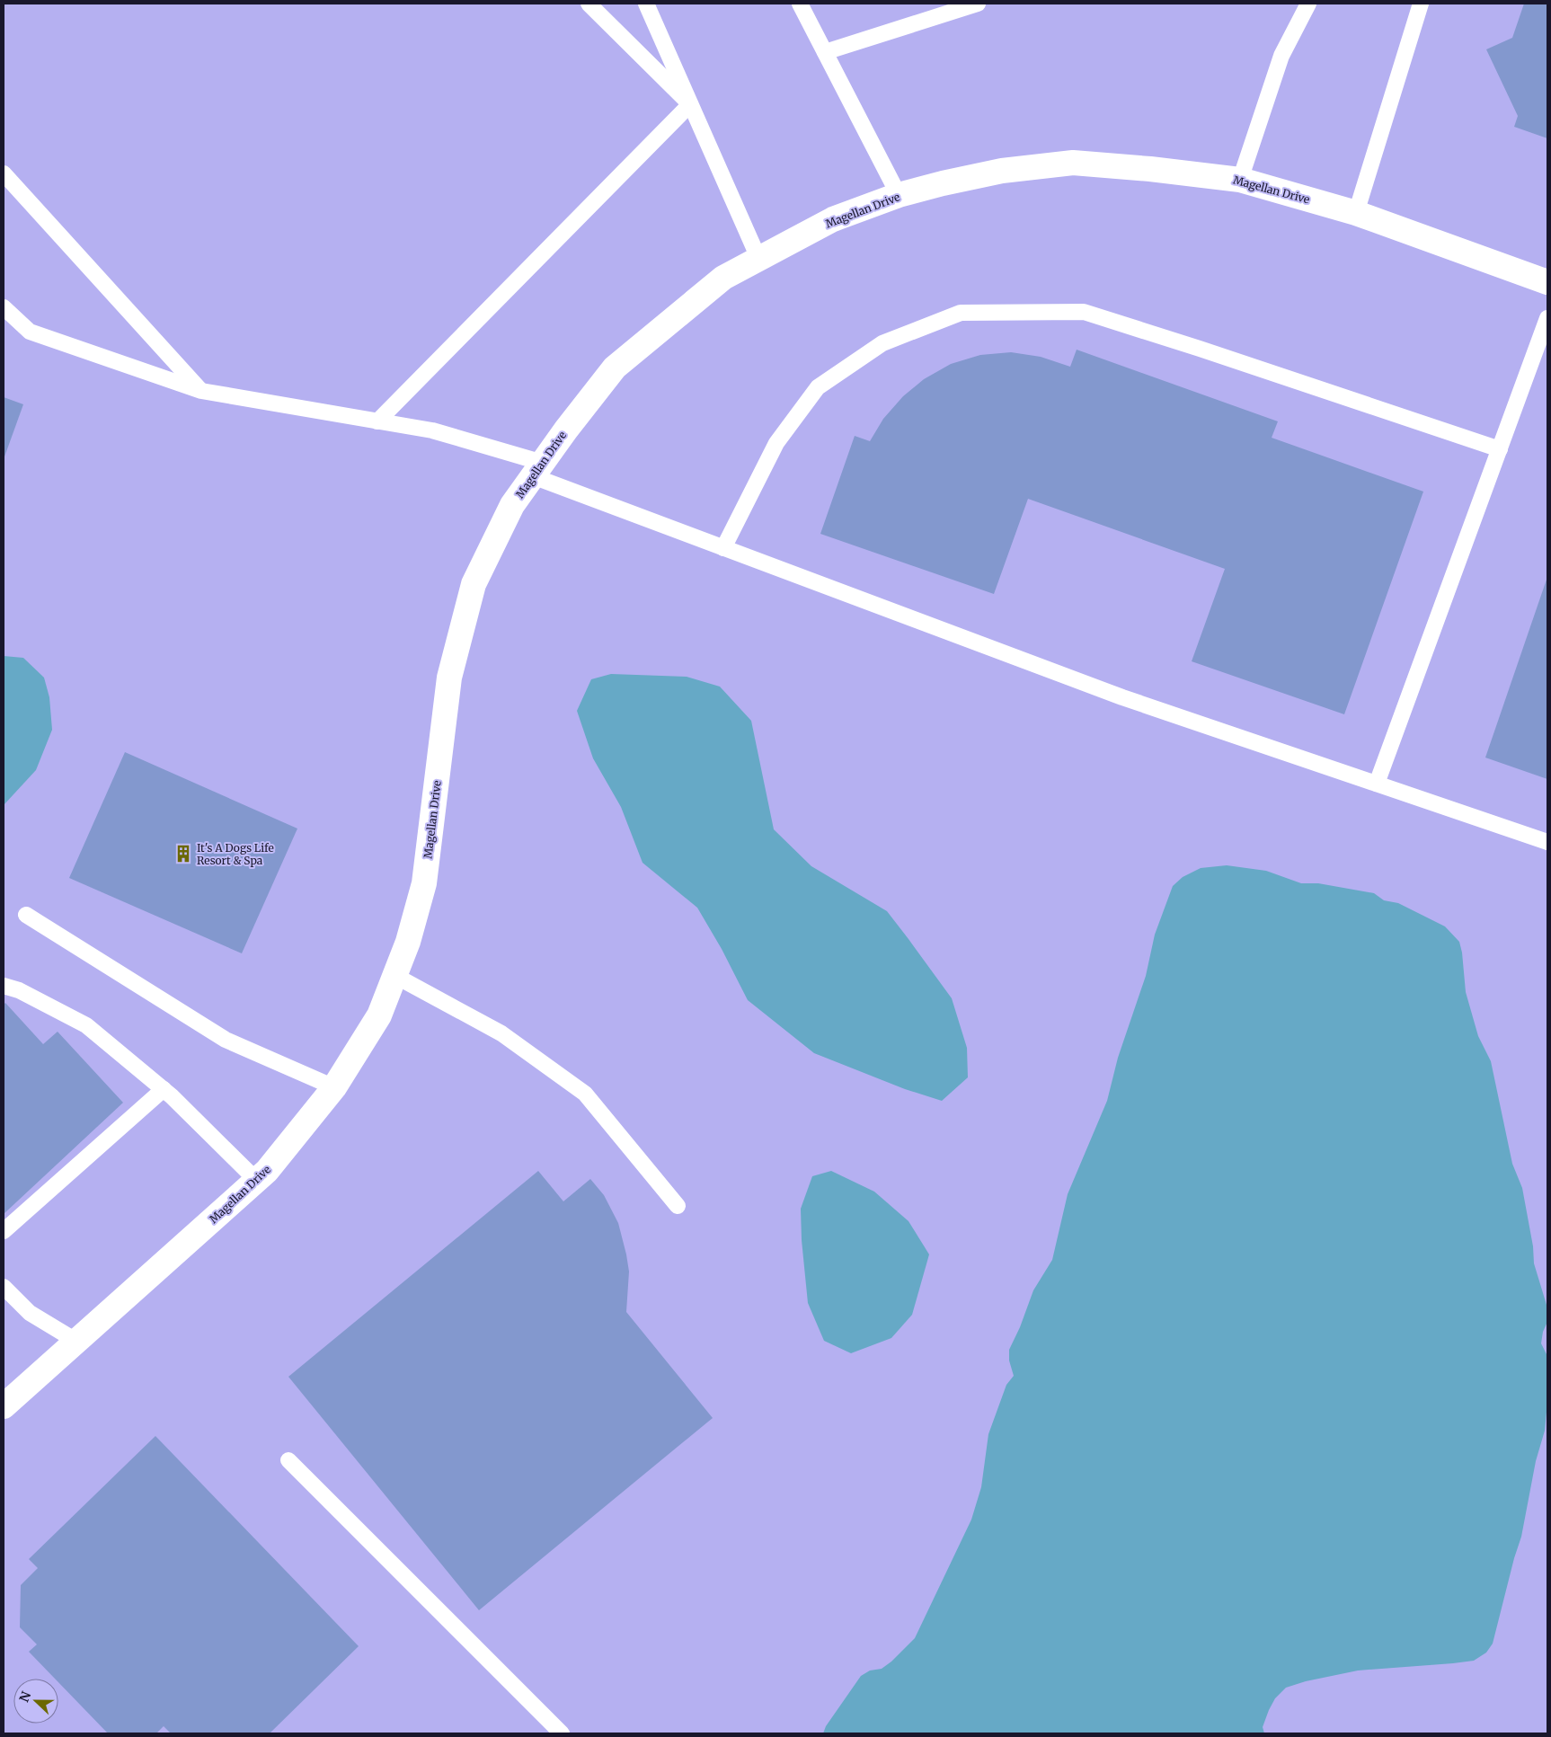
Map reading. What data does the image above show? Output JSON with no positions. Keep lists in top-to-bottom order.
{
  "streets": {
    "street": ["Magellan Drive"]
  },
  "places": {
    "building": ["It's A Dogs Life Resort & Spa"]
  },
  "north": "left"
}
